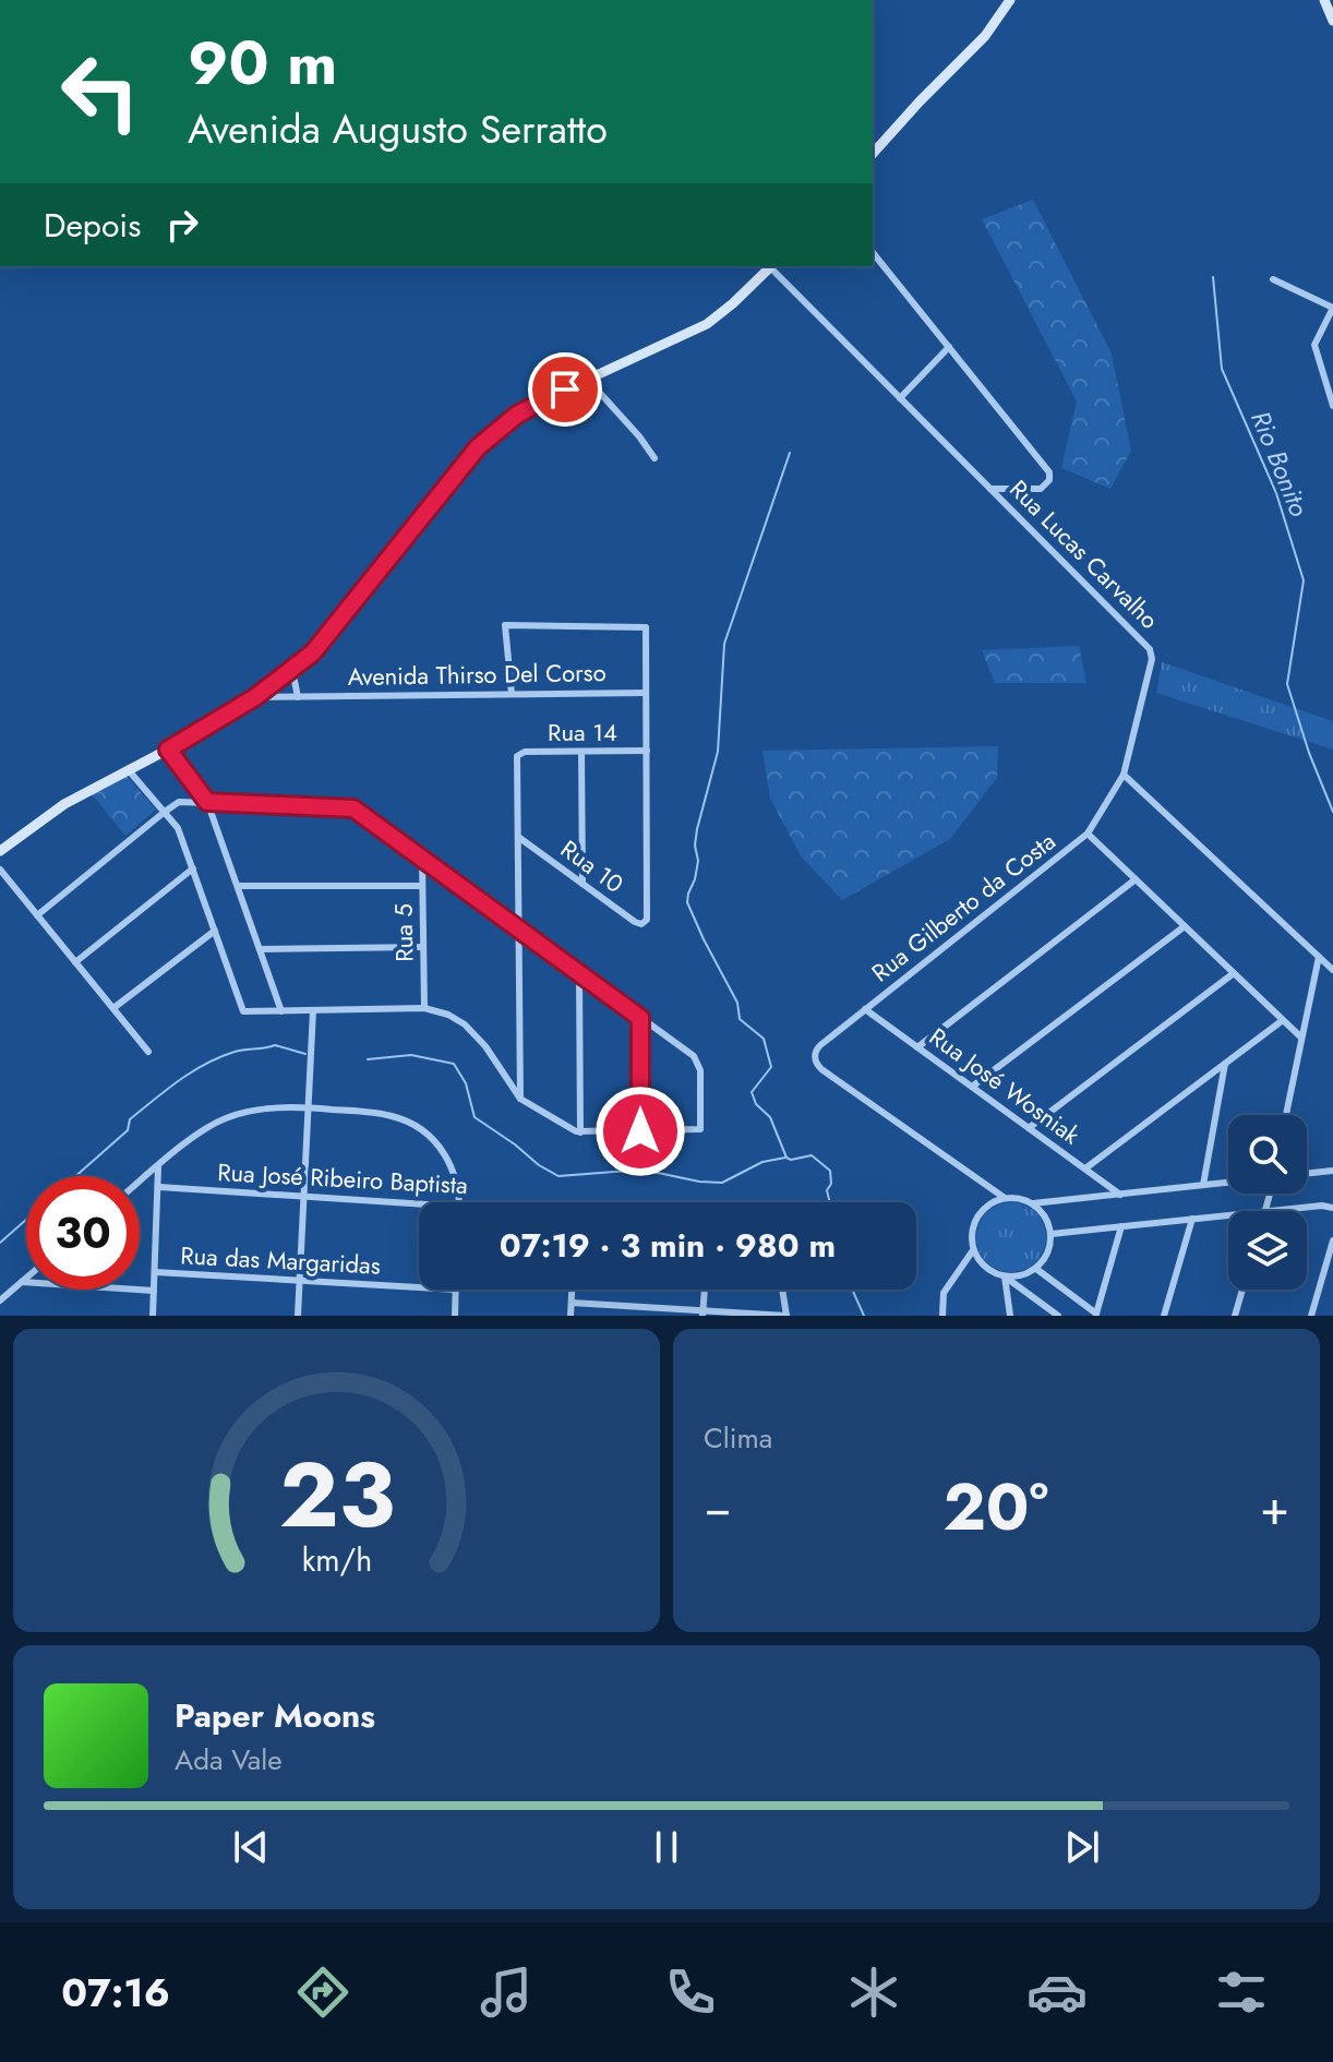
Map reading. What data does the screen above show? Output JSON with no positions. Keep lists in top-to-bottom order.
{
  "streets": {
    "street": [
      "Rua Lucas Carvalho",
      "Avenida Thirso Del Corso",
      "Rua 14",
      "Rua 10",
      "Rua Gilberto da Costa",
      "Rua 5",
      "Rua José Wosniak",
      "Rua José Ribeiro Baptista",
      "Rua das Margaridas"
    ]
  },
  "crossings": [
    ["Rua Lucas Carvalho", "Rua Gilberto da Costa"],
    ["Rua 14", "Rua 10"],
    ["Rua Gilberto da Costa", "Rua José Wosniak"]
  ],
  "water": ["Rio Bonito"],
  "page": {
    "turn": ["90 m", "Avenida Augusto Serratto"],
    "then": "Depois",
    "limit": "30",
    "trip": "07:19 · 3 min · 980 m",
    "tile": "Clima",
    "heat": ["−", "20°", "+"],
    "song": ["Paper Moons", "Ada Vale"],
    "tabs": "07:16",
    "gauge": ["23", "km/h"]
  }
}
